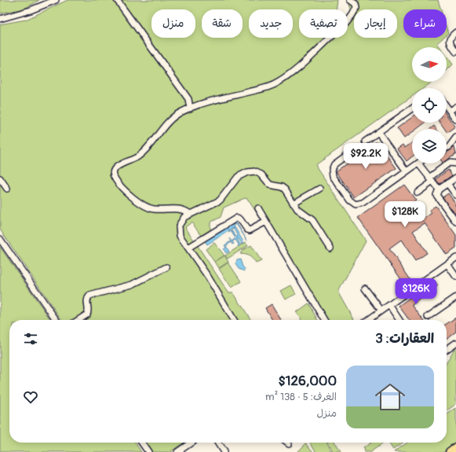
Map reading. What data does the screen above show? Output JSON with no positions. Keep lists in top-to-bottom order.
{
  "north": "right",
  "page": {
    "chip": [
      "شراء",
      "إيجار",
      "تصفية",
      "جديد",
      "شقة",
      "منزل"
    ],
    "price": ["$92.2K", "$128K", "$126K"],
    "heading": "العقارات: 3",
    "list": [
      {
        "name": "$126,000",
        "note": "الغرف: 5 · 138 m² · منزل"
      }
    ]
  }
}
